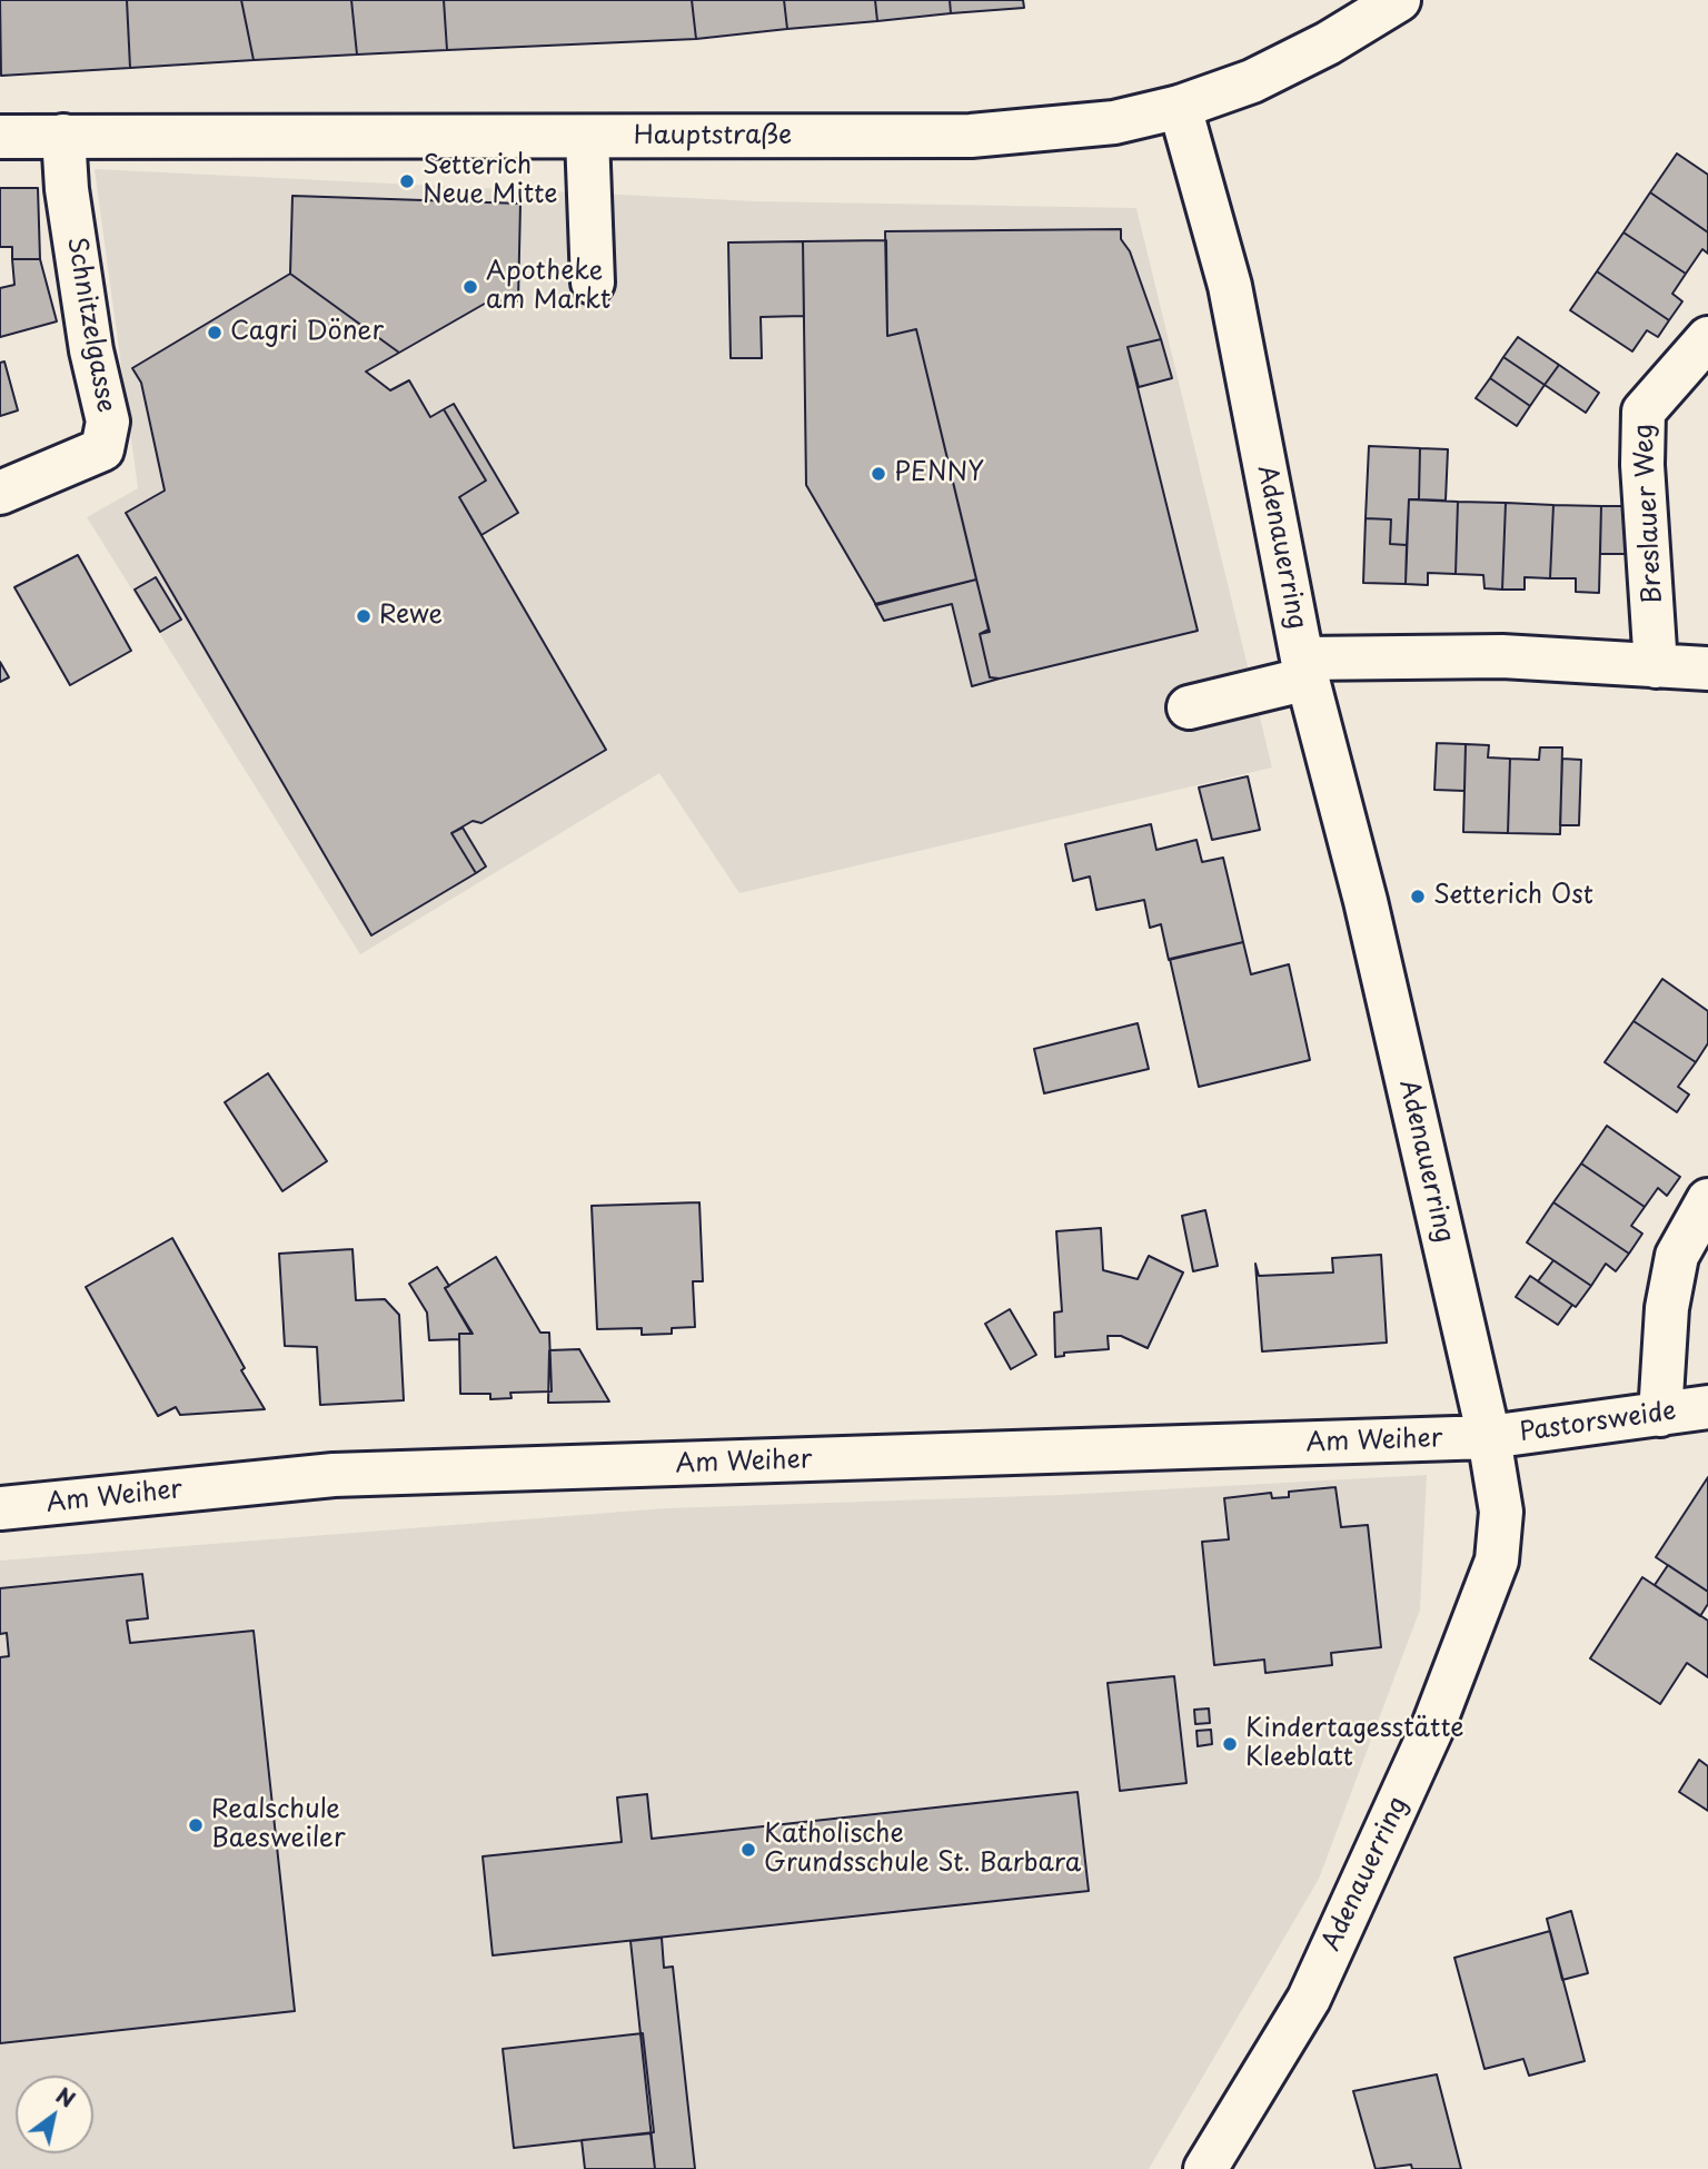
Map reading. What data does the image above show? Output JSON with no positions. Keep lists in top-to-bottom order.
{
  "streets": {
    "street": [
      "Hauptstraße",
      "Schnitzelgasse",
      "Breslauer Weg",
      "Adenauerring",
      "Pastorsweide",
      "Am Weiher"
    ]
  },
  "crossings": [
    ["Hauptstraße", "Schnitzelgasse"],
    ["Hauptstraße", "Adenauerring"],
    ["Adenauerring", "Pastorsweide"],
    ["Adenauerring", "Am Weiher"],
    ["Pastorsweide", "Am Weiher"]
  ],
  "places": [
    "Setterich Neue Mitte",
    "Apotheke am Markt",
    "Cagri Döner",
    "PENNY",
    "Rewe",
    "Setterich Ost",
    "Kindertagesstätte Kleeblatt",
    "Realschule Baesweiler",
    "Katholische Grundsschule St. Barbara"
  ],
  "north": "top right"
}
